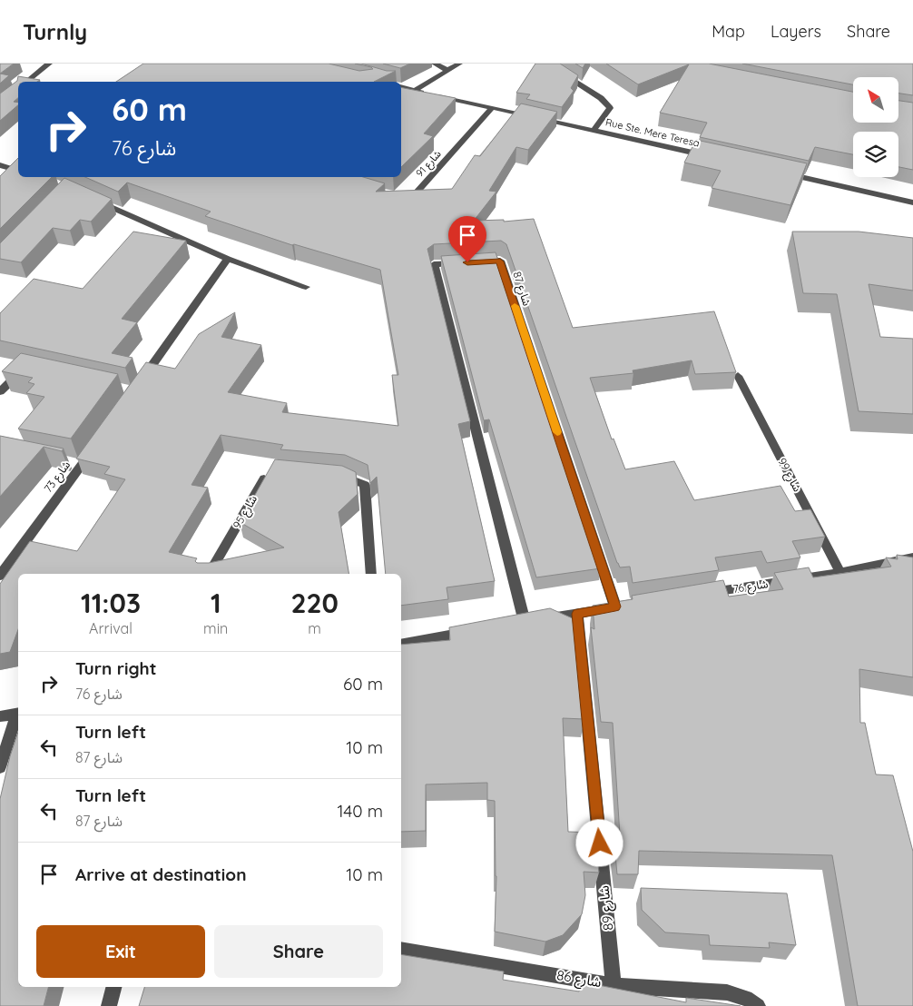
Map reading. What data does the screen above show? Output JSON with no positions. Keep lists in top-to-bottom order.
{
  "streets": {
    "street": [
      "Rue Ste. Mere Teresa",
      "شارع 91",
      "شارع 87",
      "شارع 99",
      "شارع 73",
      "شارع 95",
      "شارع 76",
      "شارع 89",
      "شارع 86"
    ]
  },
  "crossings": [
    ["Rue Ste. Mere Teresa", "شارع 91"],
    ["شارع 87", "شارع 89"],
    ["شارع 99", "شارع 76"],
    ["شارع 89", "شارع 86"]
  ],
  "north": "top left",
  "page": {
    "header": "Turnly",
    "nav": ["Map", "Layers", "Share"],
    "turn": ["60 m", "شارع 76"],
    "eta": [
      "11:03",
      "Arrival",
      "1",
      "min",
      "220",
      "m"
    ],
    "list": [
      {
        "name": "Turn right",
        "note": "شارع 76",
        "value": "60 m"
      },
      {
        "name": "Turn left",
        "note": "شارع 87",
        "value": "10 m"
      },
      {
        "name": "Turn left",
        "note": "شارع 87",
        "value": "140 m"
      },
      {
        "name": "Arrive at destination",
        "value": "10 m"
      }
    ],
    "buttons": ["Exit", "Share"]
  }
}
